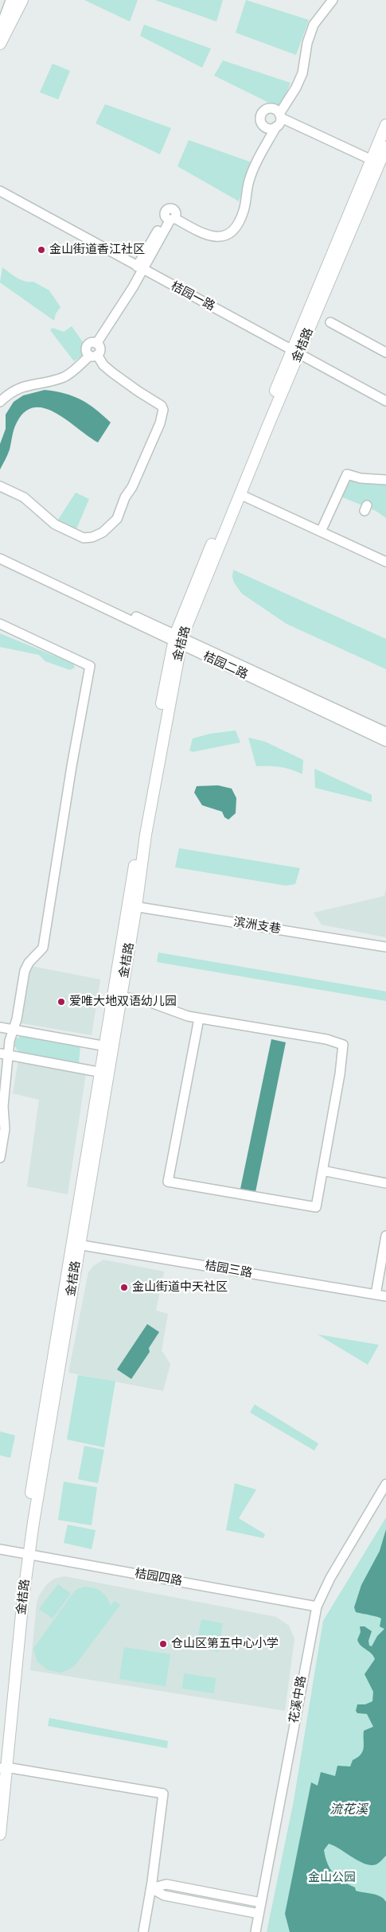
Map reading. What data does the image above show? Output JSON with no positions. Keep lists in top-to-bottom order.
{
  "streets": {
    "main road": ["金桔路"],
    "street": [
      "桔园一路",
      "桔园二路",
      "滨洲支巷",
      "桔园三路",
      "桔园四路",
      "花溪中路"
    ]
  },
  "crossings": [
    ["桔园一路", "金桔路"],
    ["金桔路", "桔园二路"],
    ["金桔路", "滨洲支巷"],
    ["金桔路", "桔园三路"],
    ["金桔路", "桔园四路"],
    ["桔园四路", "花溪中路"]
  ],
  "water": ["流花溪"],
  "parks": ["金山公园"],
  "places": [
    "金山街道香江社区",
    "爱唯大地双语幼儿园",
    "金山街道中天社区",
    "仓山区第五中心小学"
  ]
}
